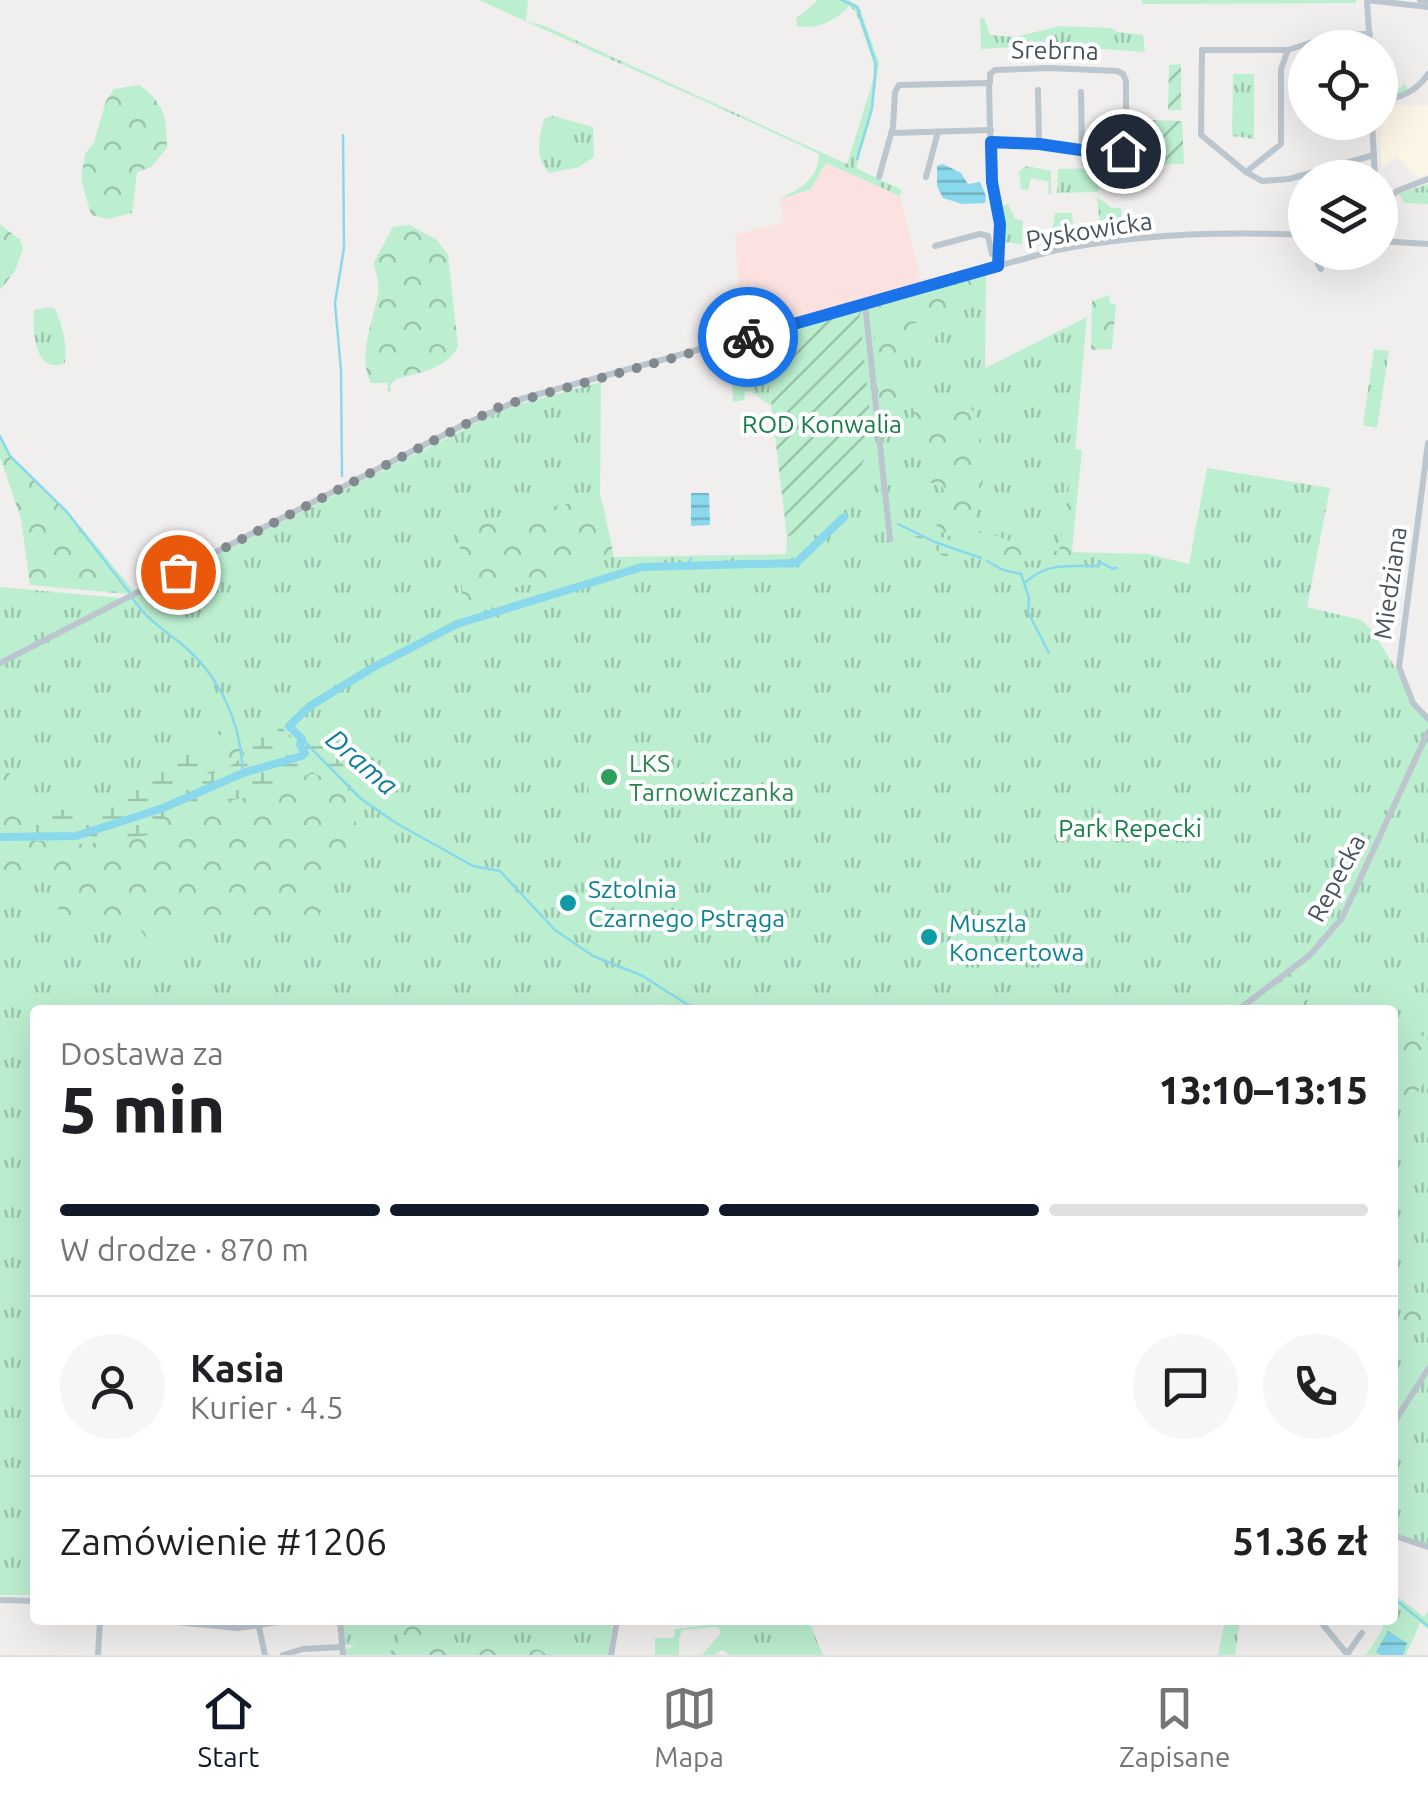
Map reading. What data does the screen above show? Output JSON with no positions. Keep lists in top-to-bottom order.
{
  "streets": {
    "street": [
      "Srebrna",
      "Pyskowicka",
      "Miedziana",
      "Repecka"
    ]
  },
  "crossings": [
    ["Srebrna", "Pyskowicka"]
  ],
  "water": ["Drama"],
  "parks": ["ROD Konwalia", "Park Repecki"],
  "places": ["LKS Tarnowiczanka", "Sztolnia Czarnego Pstrąga", "Muszla Koncertowa"],
  "page": {
    "heading": ["5 min", "Dostawa za", "13:10–13:15"],
    "panel": [
      "Kasia",
      "Kurier · 4.5",
      "Zamówienie #1206",
      "51.36 zł"
    ],
    "bar": "W drodze · 870 m",
    "tabs": ["Start", "Mapa", "Zapisane"]
  }
}
